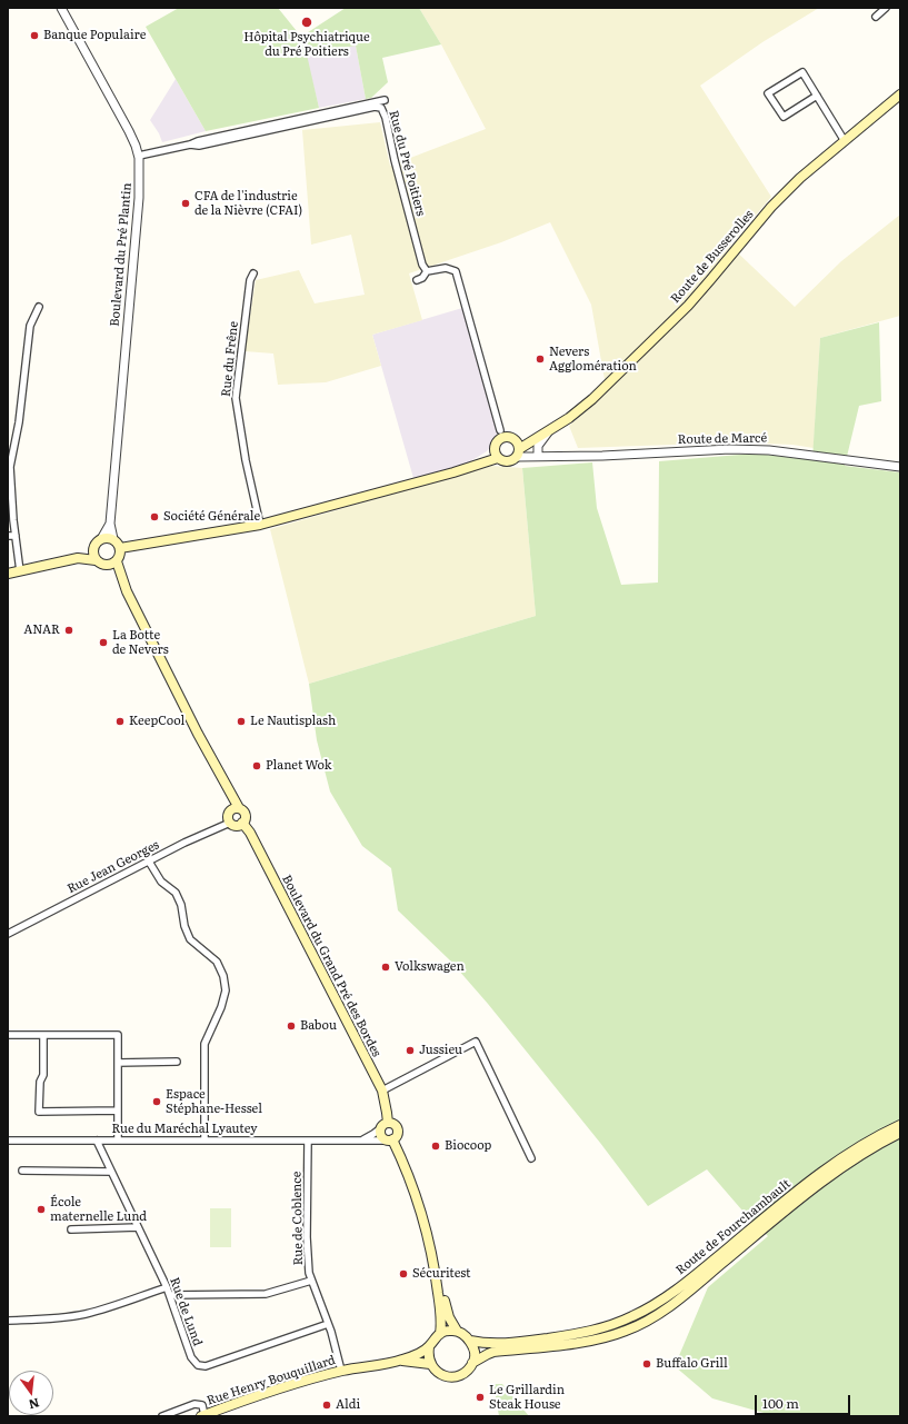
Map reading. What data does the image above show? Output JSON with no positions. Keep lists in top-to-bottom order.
{
  "streets": {
    "main road": [
      "Route de Busserolles",
      "Boulevard du Grand Pré des Bordes",
      "Route de Fourchambault",
      "Rue Henry Bouquillard"
    ],
    "street": [
      "Rue du Pré Poitiers",
      "Boulevard du Pré Plantin",
      "Rue du Frêne",
      "Route de Marcé",
      "Rue Jean Georges",
      "Rue du Maréchal Lyautey",
      "Rue de Coblence",
      "Rue de Lund"
    ]
  },
  "crossings": [
    ["Rue du Pré Poitiers", "Boulevard du Pré Plantin"],
    ["Route de Busserolles", "Route de Marcé"],
    ["Rue Jean Georges", "Boulevard du Grand Pré des Bordes"],
    ["Boulevard du Grand Pré des Bordes", "Rue du Maréchal Lyautey"],
    ["Rue du Maréchal Lyautey", "Rue de Coblence"],
    ["Rue du Maréchal Lyautey", "Rue de Lund"],
    ["Rue de Coblence", "Rue de Lund"],
    ["Rue de Coblence", "Rue Henry Bouquillard"],
    ["Route de Fourchambault", "Rue Henry Bouquillard"]
  ],
  "places": [
    "Hôpital Psychiatrique du Pré Poitiers",
    "Banque Populaire",
    "CFA de l'industrie de la Nièvre (CFAI)",
    "Nevers Agglomération",
    "Société Générale",
    "ANAR",
    "La Botte de Nevers",
    "KeepCool",
    "Le Nautisplash",
    "Planet Wok",
    "Volkswagen",
    "Babou",
    "Jussieu",
    "Espace Stéphane-Hessel",
    "Biocoop",
    "École maternelle Lund",
    "Sécuritest",
    "Buffalo Grill",
    "Le Grillardin Steak House",
    "Aldi"
  ],
  "scale_bar": "100 m",
  "north": "bottom"
}
